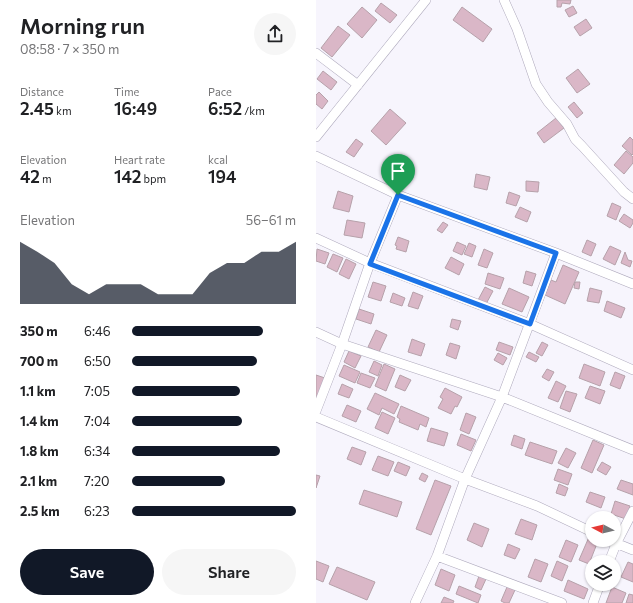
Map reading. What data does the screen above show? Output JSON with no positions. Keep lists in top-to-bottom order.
{
  "north": "left",
  "page": {
    "heading": ["Morning run", "08:58 · 7 × 350 m"],
    "stats": [
      ["Distance", "2.45 km"],
      ["Time", "16:49"],
      ["Pace", "6:52 /km"],
      ["Elevation", "42 m"],
      ["Heart rate", "142 bpm"],
      ["kcal", "194"]
    ],
    "chart": ["Elevation", "56–61 m"],
    "list": [
      {
        "name": "350 m",
        "note": "6:46"
      },
      {
        "name": "700 m",
        "note": "6:50"
      },
      {
        "name": "1.1 km",
        "note": "7:05"
      },
      {
        "name": "1.4 km",
        "note": "7:04"
      },
      {
        "name": "1.8 km",
        "note": "6:34"
      },
      {
        "name": "2.1 km",
        "note": "7:20"
      },
      {
        "name": "2.5 km",
        "note": "6:23"
      }
    ],
    "buttons": ["Save", "Share"]
  }
}
